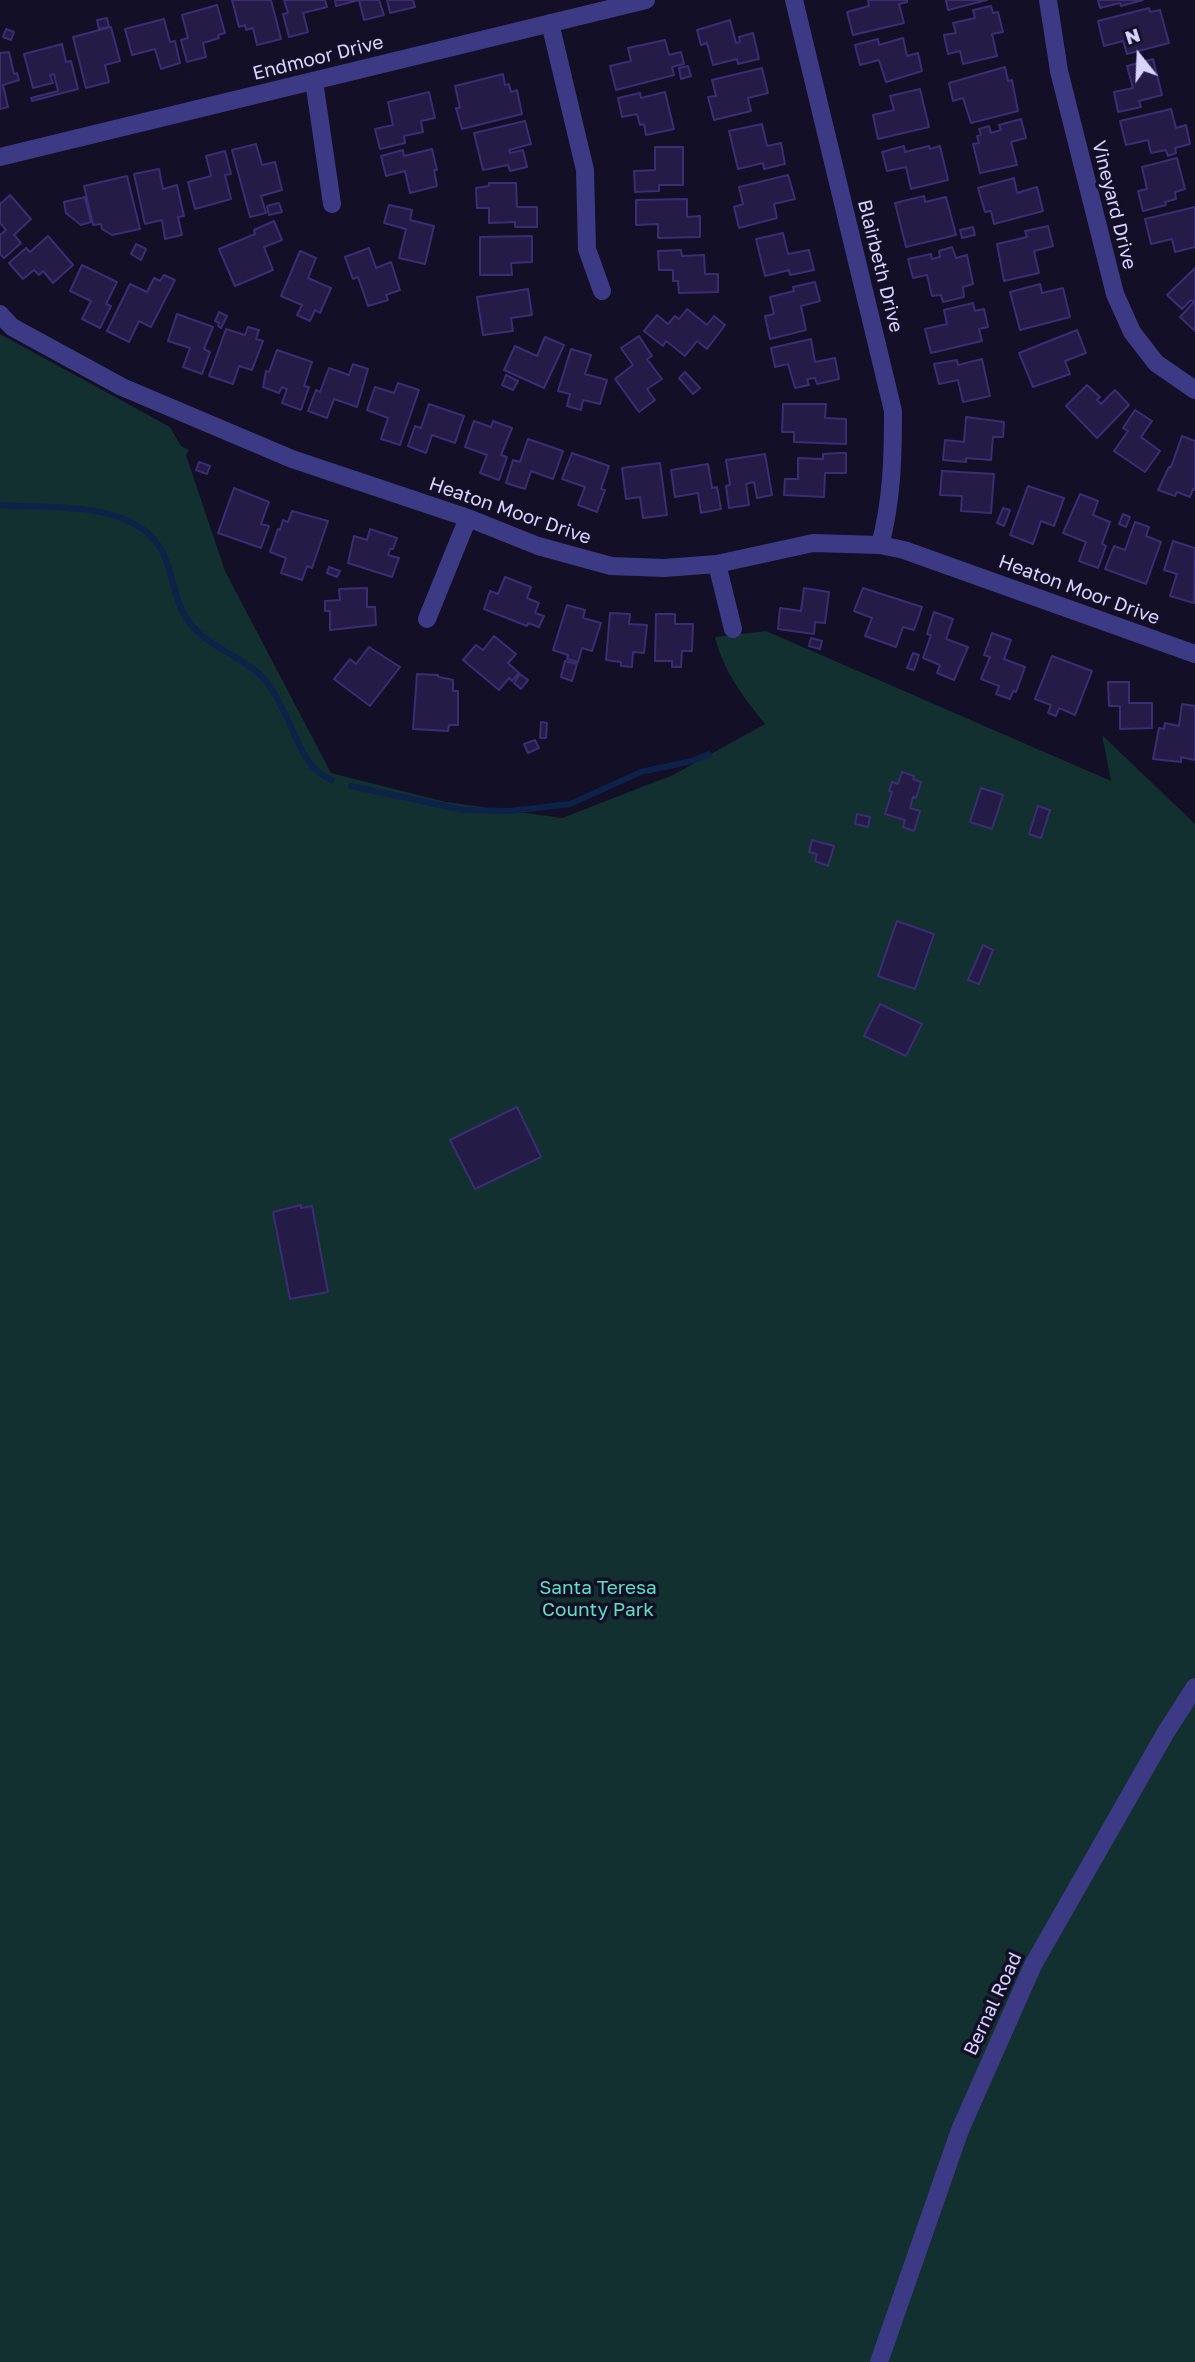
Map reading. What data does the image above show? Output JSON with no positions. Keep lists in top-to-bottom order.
{
  "streets": {
    "street": [
      "Endmoor Drive",
      "Vineyard Drive",
      "Blairbeth Drive",
      "Heaton Moor Drive",
      "Bernal Road"
    ]
  },
  "crossings": [
    ["Blairbeth Drive", "Heaton Moor Drive"]
  ],
  "parks": ["Santa Teresa County Park"],
  "north": "top"
}
